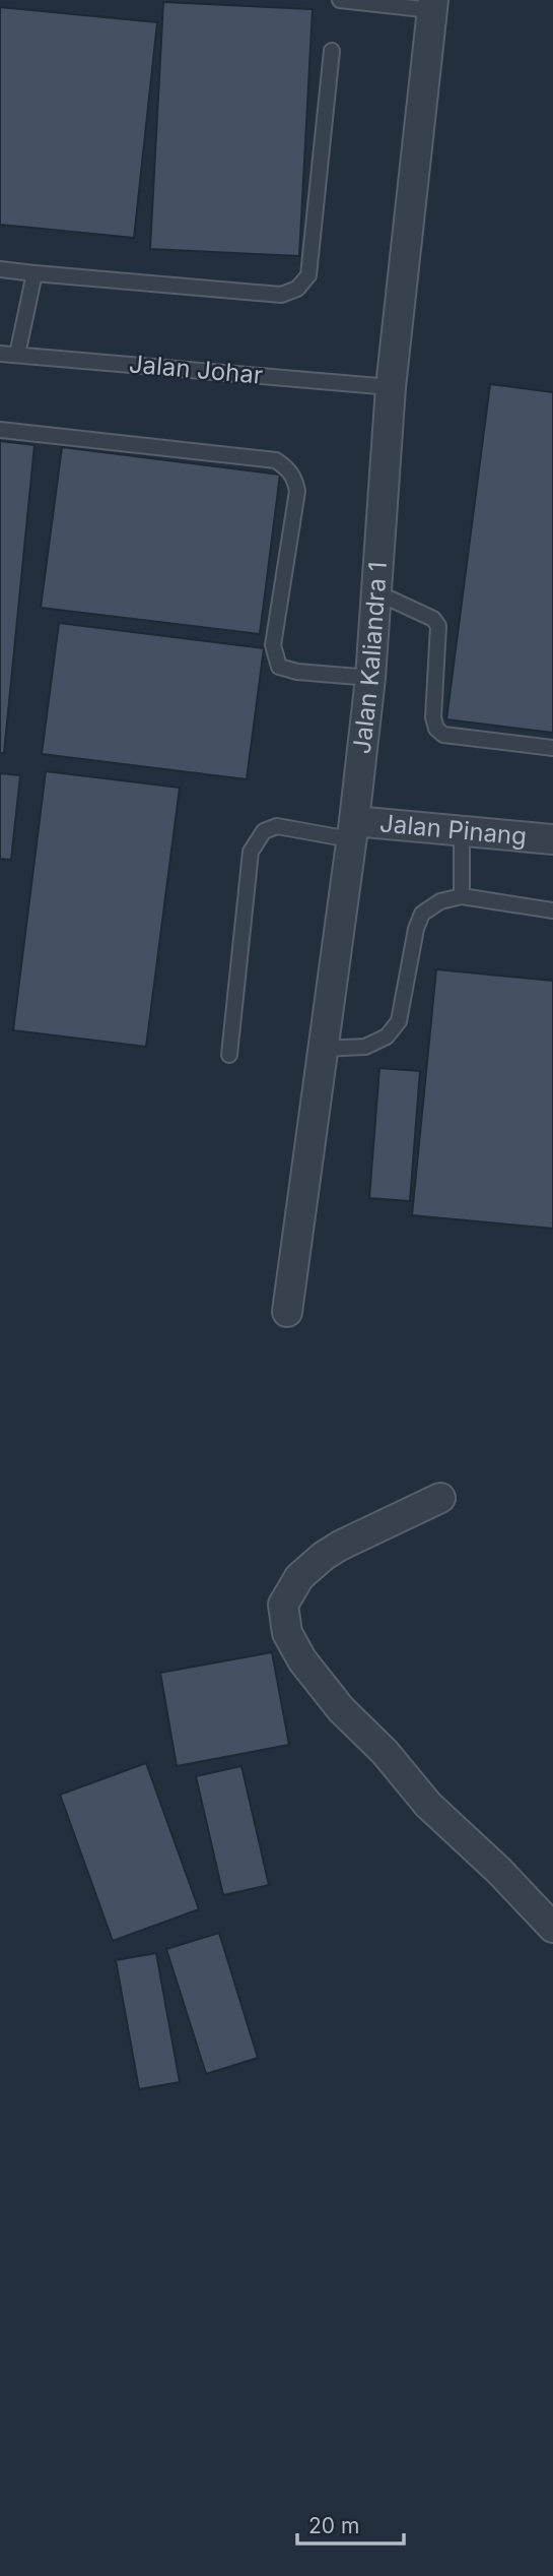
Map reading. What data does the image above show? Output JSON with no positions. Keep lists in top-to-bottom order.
{
  "streets": {
    "street": ["Jalan Kaliandra 1", "Jalan Pinang"],
    "lane": ["Jalan Johar"]
  },
  "crossings": [
    ["Jalan Johar", "Jalan Kaliandra 1"],
    ["Jalan Kaliandra 1", "Jalan Pinang"]
  ],
  "scale_bar": "20 m"
}
